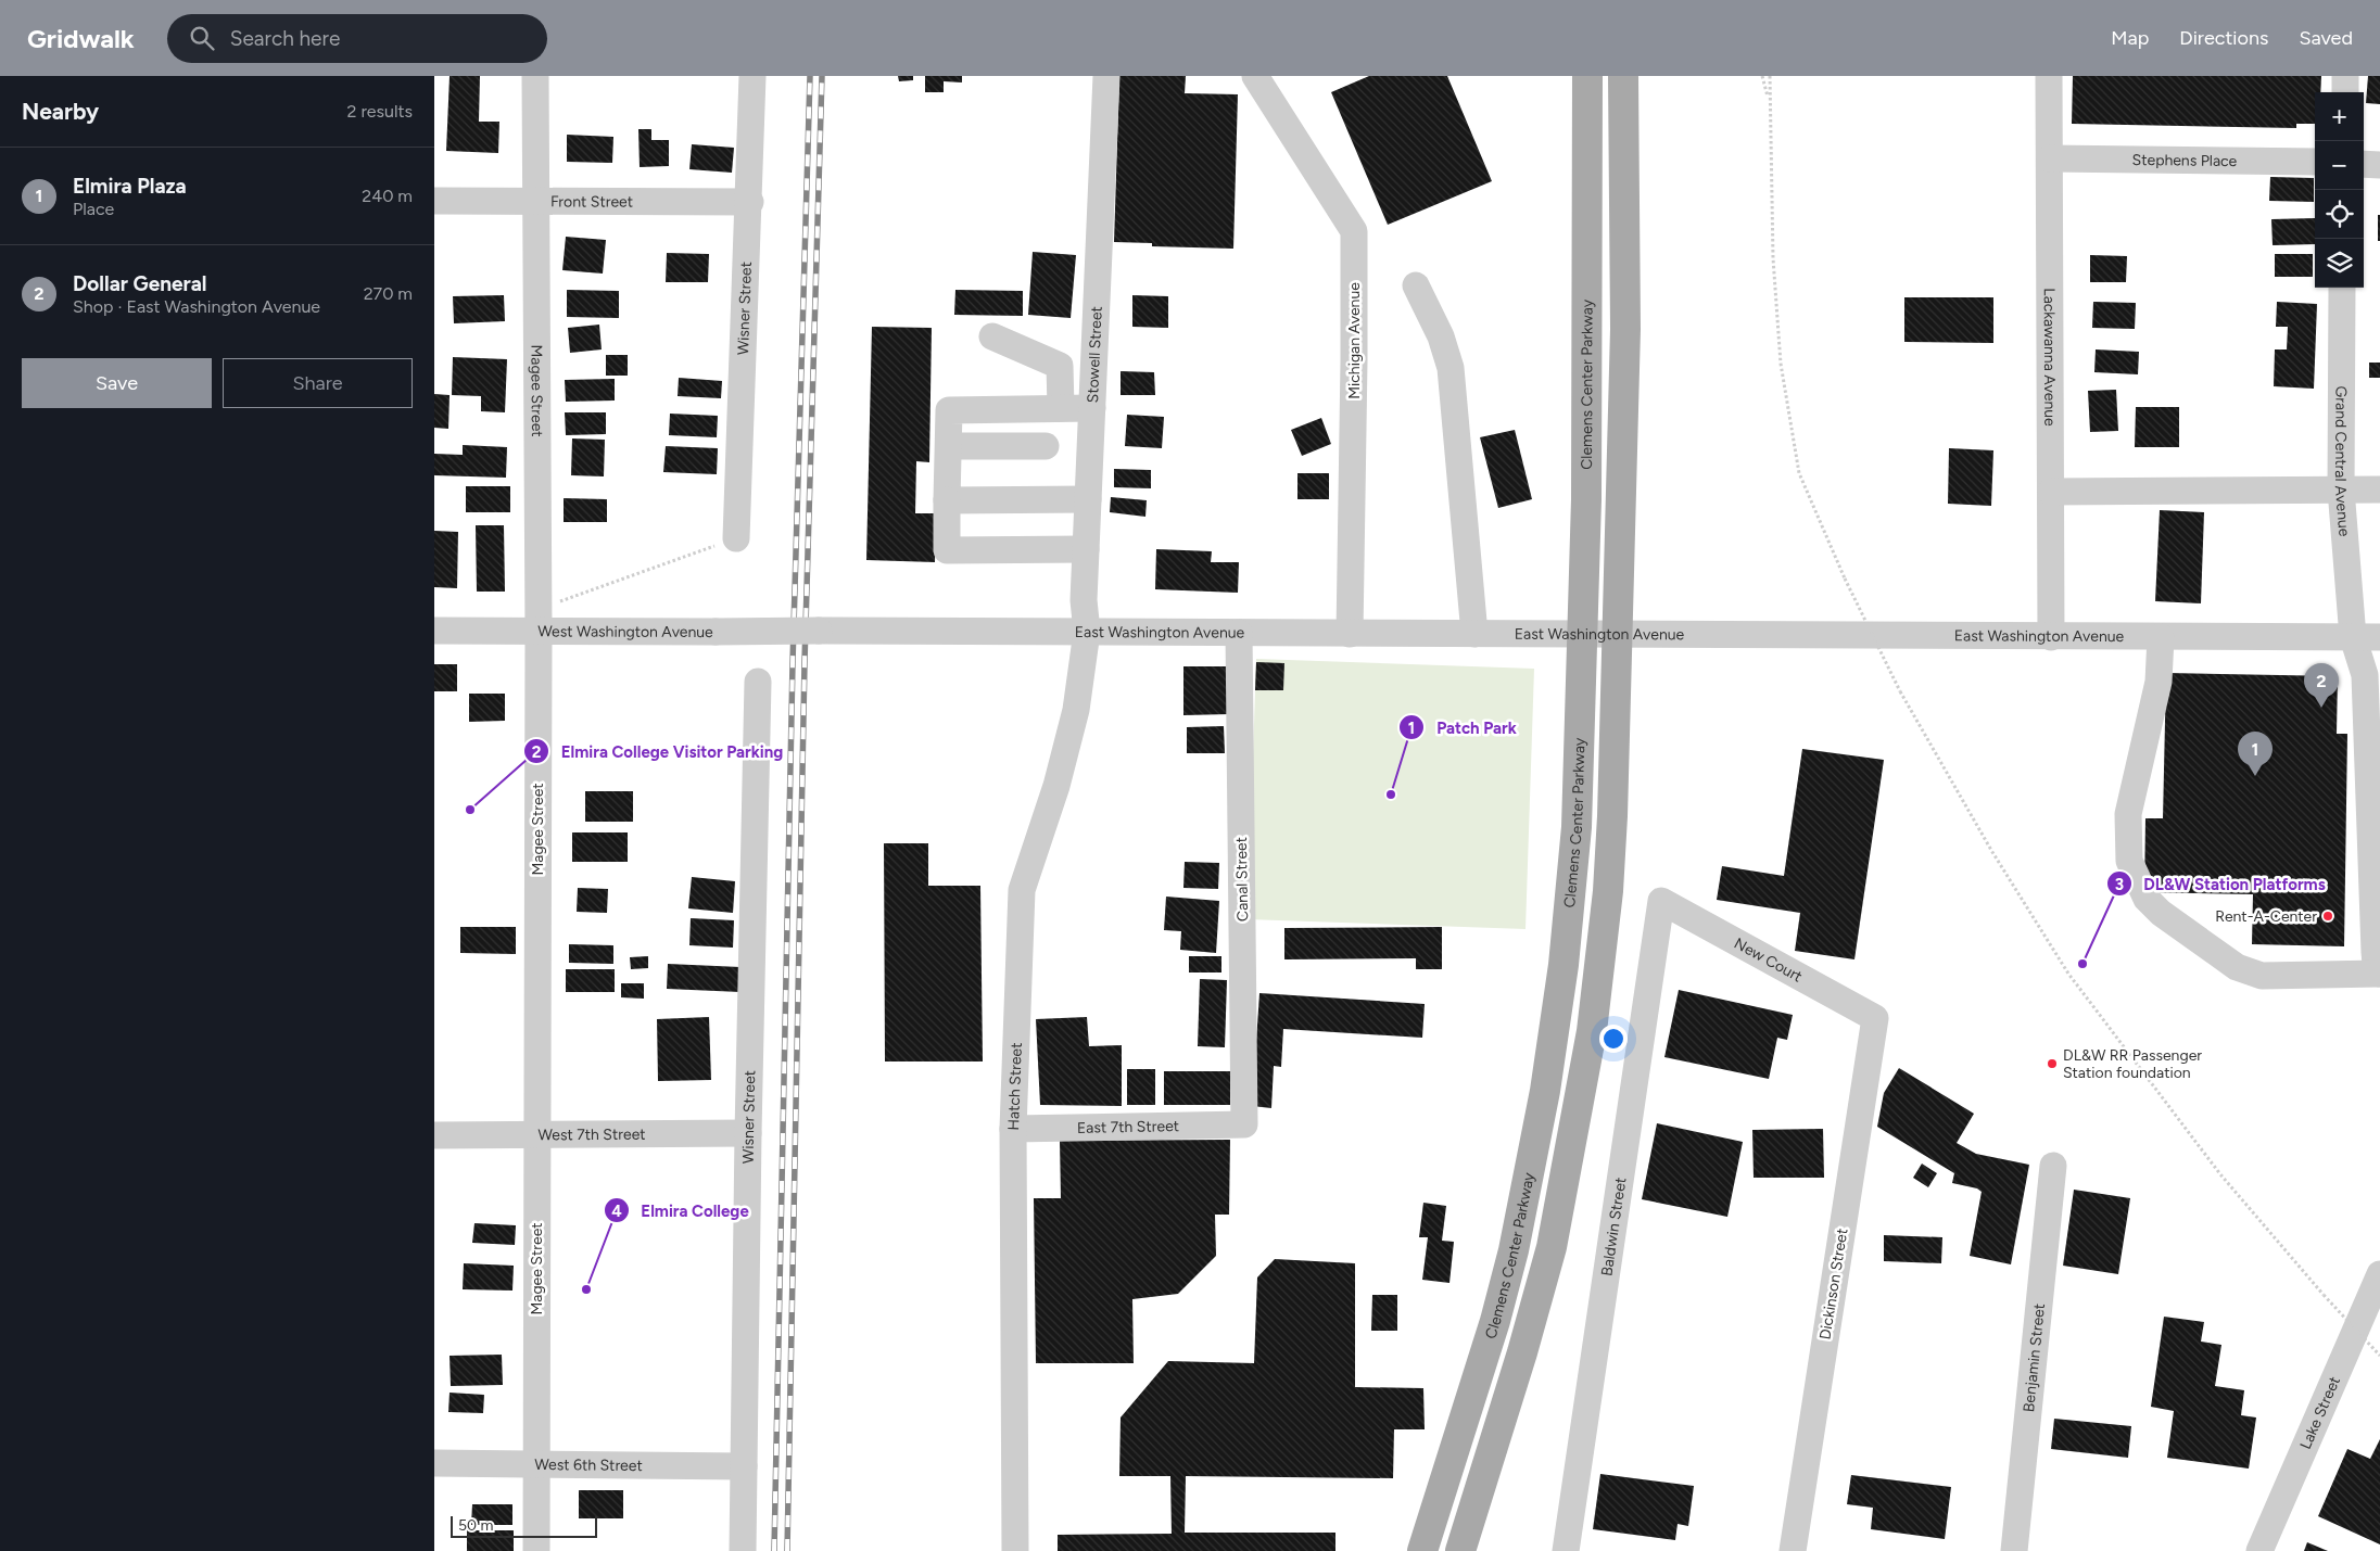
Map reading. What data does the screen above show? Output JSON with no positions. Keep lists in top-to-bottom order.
{
  "streets": {
    "main road": ["Clemens Center Parkway"],
    "street": [
      "Stephens Place",
      "Front Street",
      "Wisner Street",
      "Michigan Avenue",
      "Stowell Street",
      "Lackawanna Avenue",
      "Magee Street",
      "Grand Central Avenue",
      "West Washington Avenue",
      "East Washington Avenue",
      "Canal Street",
      "New Court",
      "Hatch Street",
      "East 7th Street",
      "West 7th Street",
      "Baldwin Street",
      "Dickinson Street",
      "Benjamin Street",
      "Lake Street",
      "West 6th Street"
    ]
  },
  "crossings": [
    ["Stephens Place", "Lackawanna Avenue"],
    ["Front Street", "Wisner Street"],
    ["Front Street", "Magee Street"],
    ["Wisner Street", "West 7th Street"],
    ["Wisner Street", "West 6th Street"],
    ["Michigan Avenue", "East Washington Avenue"],
    ["Stowell Street", "East Washington Avenue"],
    ["Stowell Street", "Hatch Street"],
    ["Lackawanna Avenue", "East Washington Avenue"],
    ["Clemens Center Parkway", "East Washington Avenue"],
    ["Magee Street", "West Washington Avenue"],
    ["Magee Street", "West 7th Street"],
    ["Magee Street", "West 6th Street"],
    ["Grand Central Avenue", "East Washington Avenue"],
    ["West Washington Avenue", "East Washington Avenue"],
    ["East Washington Avenue", "Canal Street"],
    ["East Washington Avenue", "Hatch Street"],
    ["Canal Street", "East 7th Street"],
    ["New Court", "Baldwin Street"],
    ["New Court", "Dickinson Street"],
    ["Hatch Street", "East 7th Street"]
  ],
  "places": [
    "Patch Park",
    "Elmira College Visitor Parking",
    "Rent-A-Center",
    "DL&W Station Platforms",
    "DL&W RR Passenger Station foundation",
    "Elmira College"
  ],
  "scale_bar": "50 m",
  "page": {
    "header": "Gridwalk",
    "search": "Search here",
    "nav": ["Map", "Directions", "Saved"],
    "heading": ["Nearby", "2 results"],
    "map_buttons": ["+", "−"],
    "list": [
      {
        "mark": "1",
        "name": "Elmira Plaza",
        "note": "Place",
        "value": "240 m"
      },
      {
        "mark": "2",
        "name": "Dollar General",
        "note": "Shop · East Washington Avenue",
        "value": "270 m"
      }
    ],
    "buttons": ["Save", "Share"],
    "pins": ["2", "1"],
    "scale": "50 m"
  }
}
